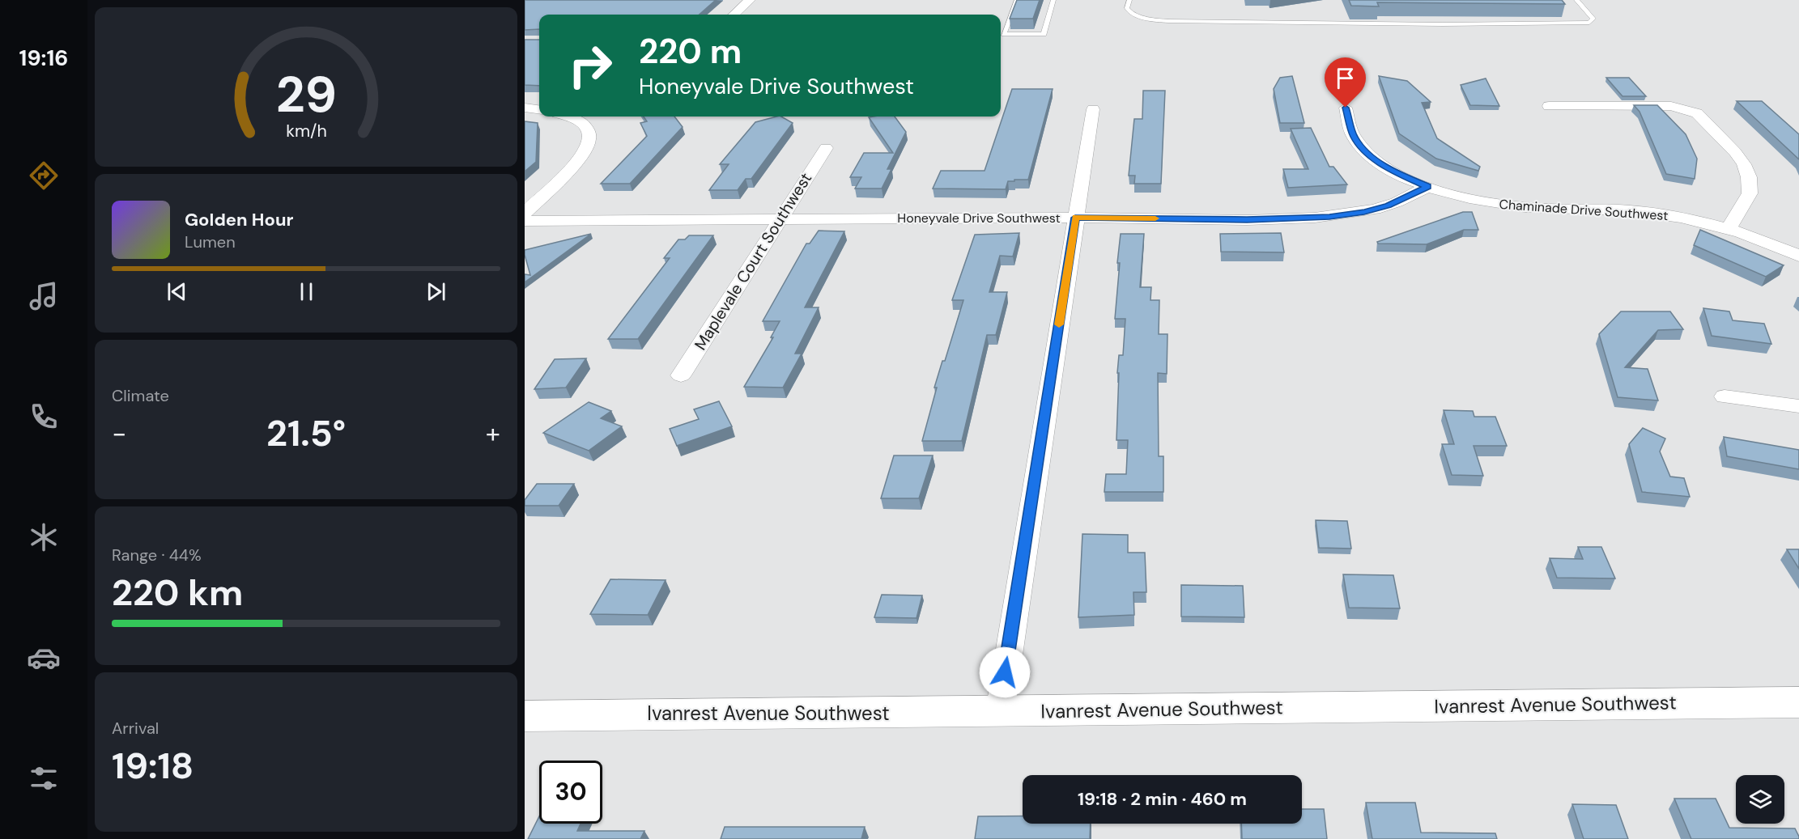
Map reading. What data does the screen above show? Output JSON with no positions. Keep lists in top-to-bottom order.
{
  "streets": {
    "street": [
      "Chaminade Drive Southwest",
      "Honeyvale Drive Southwest",
      "Maplevale Court Southwest",
      "Ivanrest Avenue Southwest"
    ]
  },
  "crossings": [
    ["Chaminade Drive Southwest", "Honeyvale Drive Southwest"],
    ["Honeyvale Drive Southwest", "Maplevale Court Southwest"]
  ],
  "page": {
    "tabs": "19:16",
    "turn": ["220 m", "Honeyvale Drive Southwest"],
    "song": ["Golden Hour", "Lumen"],
    "tile": [
      "Climate",
      ["Range · 44%", "220 km"],
      ["Arrival", "19:18"]
    ],
    "heat": ["−", "21.5°", "+"],
    "limit": "30",
    "trip": "19:18 · 2 min · 460 m",
    "gauge": ["29", "km/h"]
  }
}
